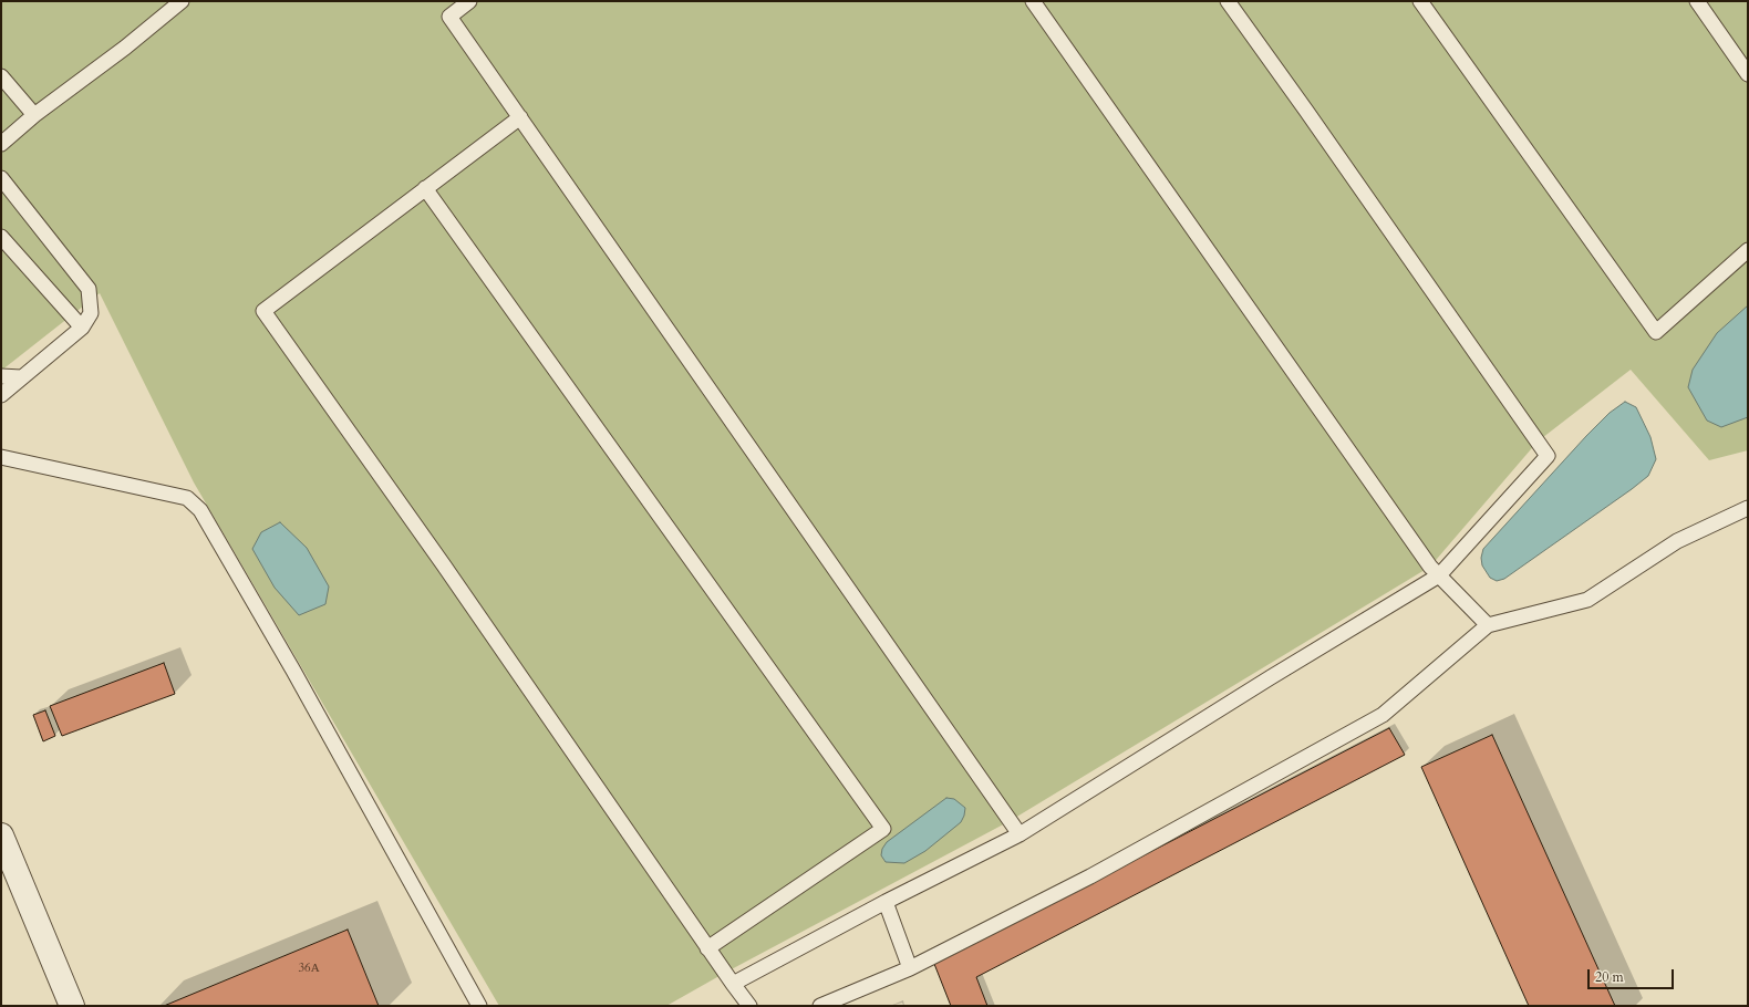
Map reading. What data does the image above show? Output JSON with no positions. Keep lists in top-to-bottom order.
{
  "house_numbers": ["36А"],
  "scale_bar": "20 m"
}
